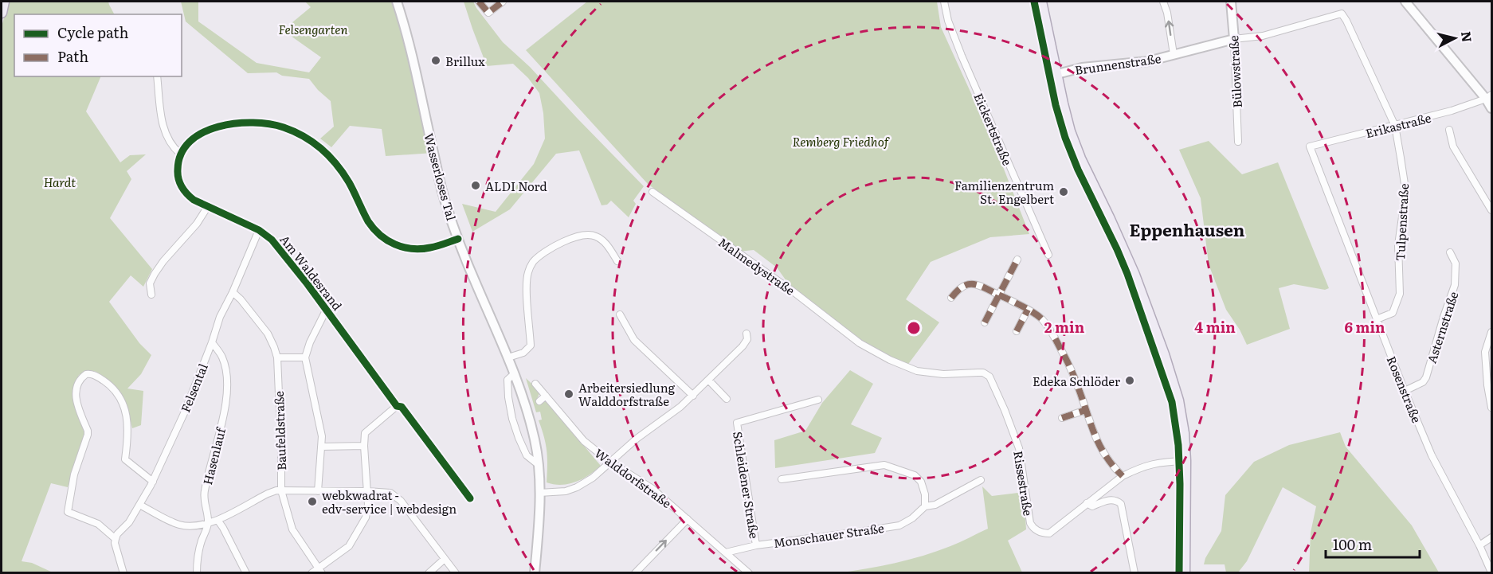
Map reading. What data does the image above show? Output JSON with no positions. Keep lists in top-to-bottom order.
{
  "streets": {
    "main road": ["Brunnenstraße", "Bülowstraße", "Wasserloses Tal"],
    "street": [
      "Erikastraße",
      "Eickertstraße",
      "Tulpenstraße",
      "Malmedystraße",
      "Am Waldesrand",
      "Asternstraße",
      "Felsental",
      "Rosenstraße",
      "Baufeldstraße",
      "Hasenlauf",
      "Walddorfstraße",
      "Rissestraße",
      "Schleidener Straße",
      "Monschauer Straße"
    ]
  },
  "crossings": [
    ["Brunnenstraße", "Bülowstraße"],
    ["Brunnenstraße", "Tulpenstraße"],
    ["Bülowstraße", "Tulpenstraße"],
    ["Erikastraße", "Tulpenstraße"],
    ["Erikastraße", "Rosenstraße"],
    ["Tulpenstraße", "Rosenstraße"],
    ["Malmedystraße", "Rissestraße"],
    ["Am Waldesrand", "Felsental"],
    ["Asternstraße", "Rosenstraße"],
    ["Felsental", "Baufeldstraße"],
    ["Felsental", "Hasenlauf"],
    ["Walddorfstraße", "Monschauer Straße"],
    ["Schleidener Straße", "Monschauer Straße"]
  ],
  "districts": ["Eppenhausen"],
  "parks": ["Felsengarten", "Remberg Friedhof", "Hardt"],
  "places": [
    "Brillux",
    "ALDI Nord",
    "Familienzentrum St. Engelbert",
    "Edeka Schlöder",
    "Arbeitersiedlung Walddorfstraße",
    "webkwadrat - edv-service | webdesign"
  ],
  "legend": ["Cycle path", "Path"],
  "scale_bar": "100 m",
  "north": "right",
  "rings": ["2 min", "4 min", "6 min"]
}
